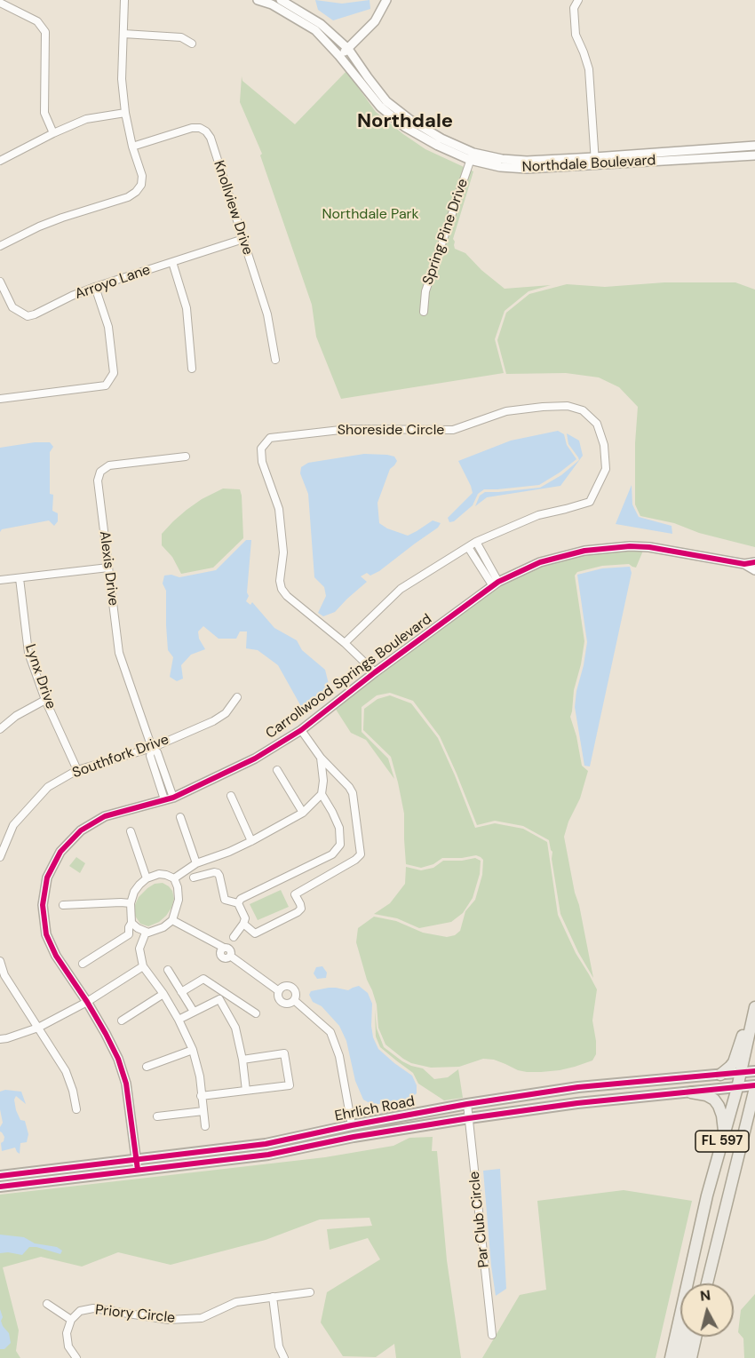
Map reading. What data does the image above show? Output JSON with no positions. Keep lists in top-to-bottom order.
{
  "streets": {
    "main road": ["Ehrlich Road", "FL 597"],
    "street": [
      "Northdale Boulevard",
      "Knollview Drive",
      "Spring Pine Drive",
      "Arroyo Lane",
      "Shoreside Circle",
      "Alexis Drive",
      "Lynx Drive",
      "Carrollwood Springs Boulevard",
      "Southfork Drive",
      "Par Club Circle",
      "Priory Circle"
    ]
  },
  "crossings": [
    ["Northdale Boulevard", "Spring Pine Drive"],
    ["Knollview Drive", "Arroyo Lane"],
    ["Shoreside Circle", "Carrollwood Springs Boulevard"],
    ["Alexis Drive", "Carrollwood Springs Boulevard"],
    ["Alexis Drive", "Southfork Drive"],
    ["Lynx Drive", "Southfork Drive"],
    ["Carrollwood Springs Boulevard", "Ehrlich Road"],
    ["Ehrlich Road", "FL 597"],
    ["Ehrlich Road", "Par Club Circle"]
  ],
  "districts": ["Northdale"],
  "parks": ["Northdale Park"],
  "north": "top"
}
